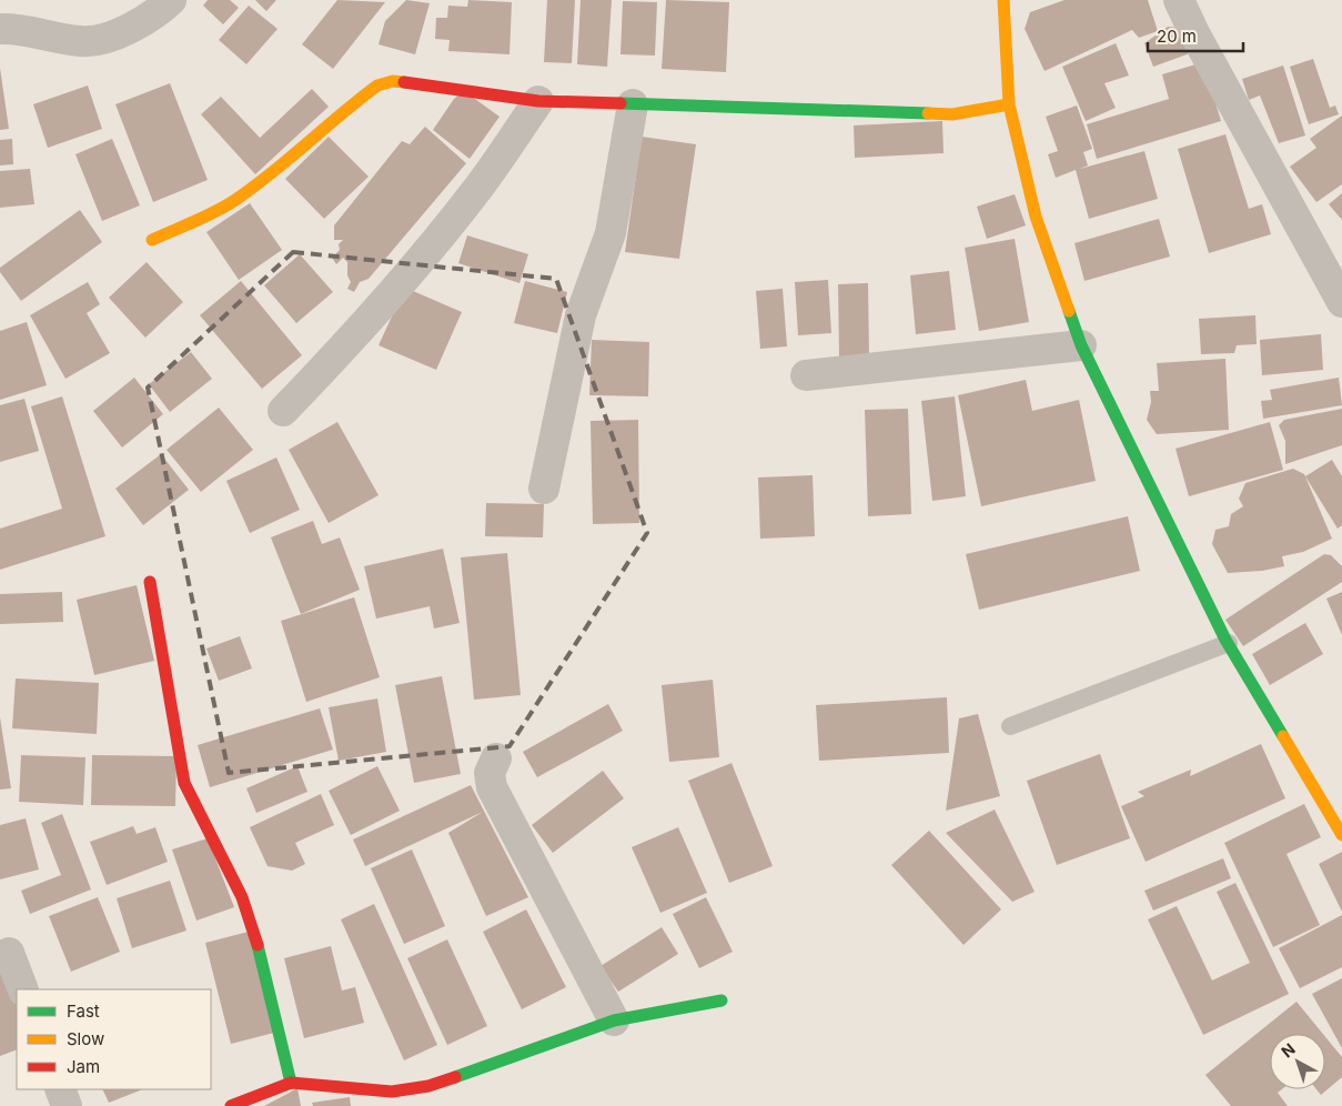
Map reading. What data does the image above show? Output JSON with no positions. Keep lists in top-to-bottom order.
{
  "legend": ["Fast", "Slow", "Jam"],
  "scale_bar": "20 m",
  "north": "top left"
}
